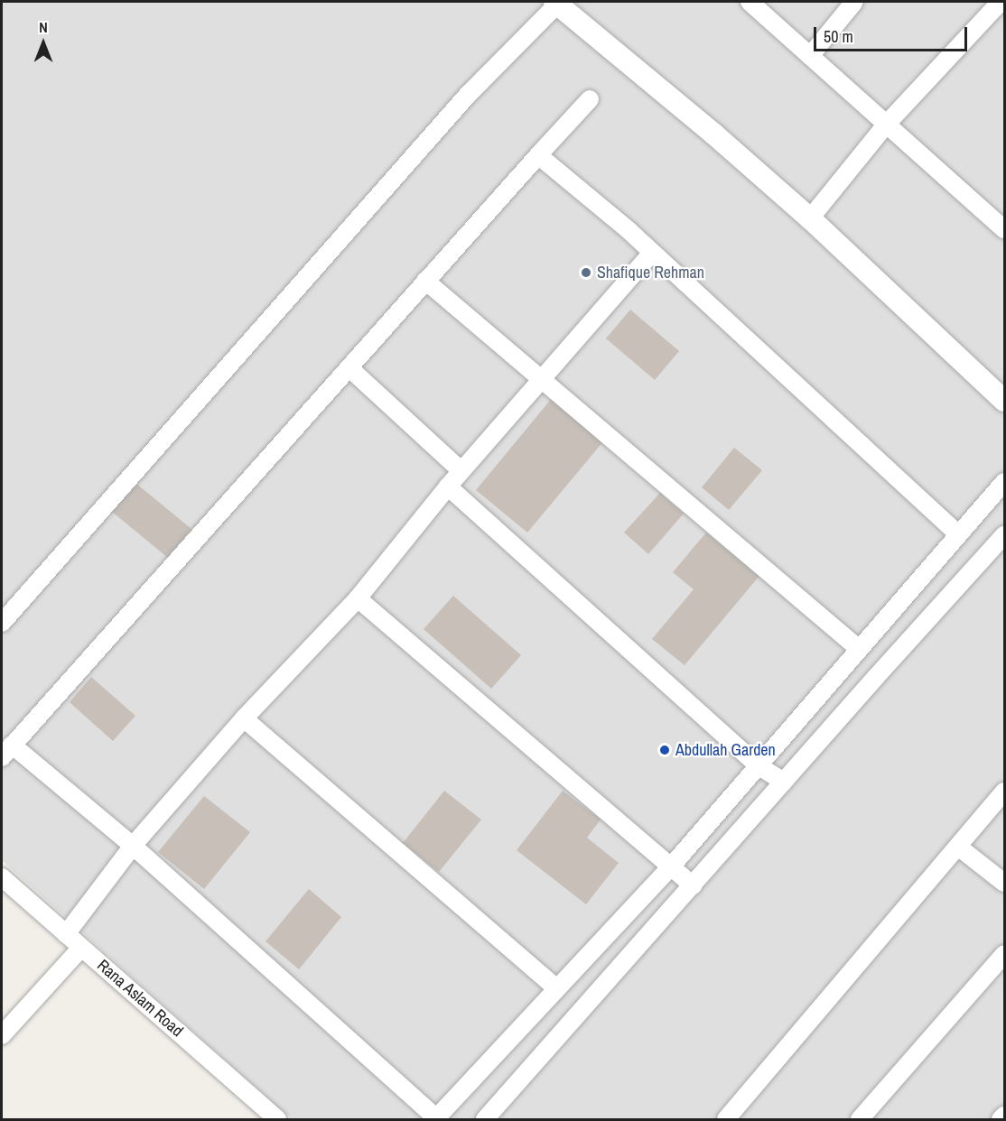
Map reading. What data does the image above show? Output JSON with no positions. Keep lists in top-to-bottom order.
{
  "streets": {
    "street": ["Rana Aslam Road"]
  },
  "places": ["Shafique Rehman", "Abdullah Garden"],
  "scale_bar": "50 m",
  "north": "top"
}
